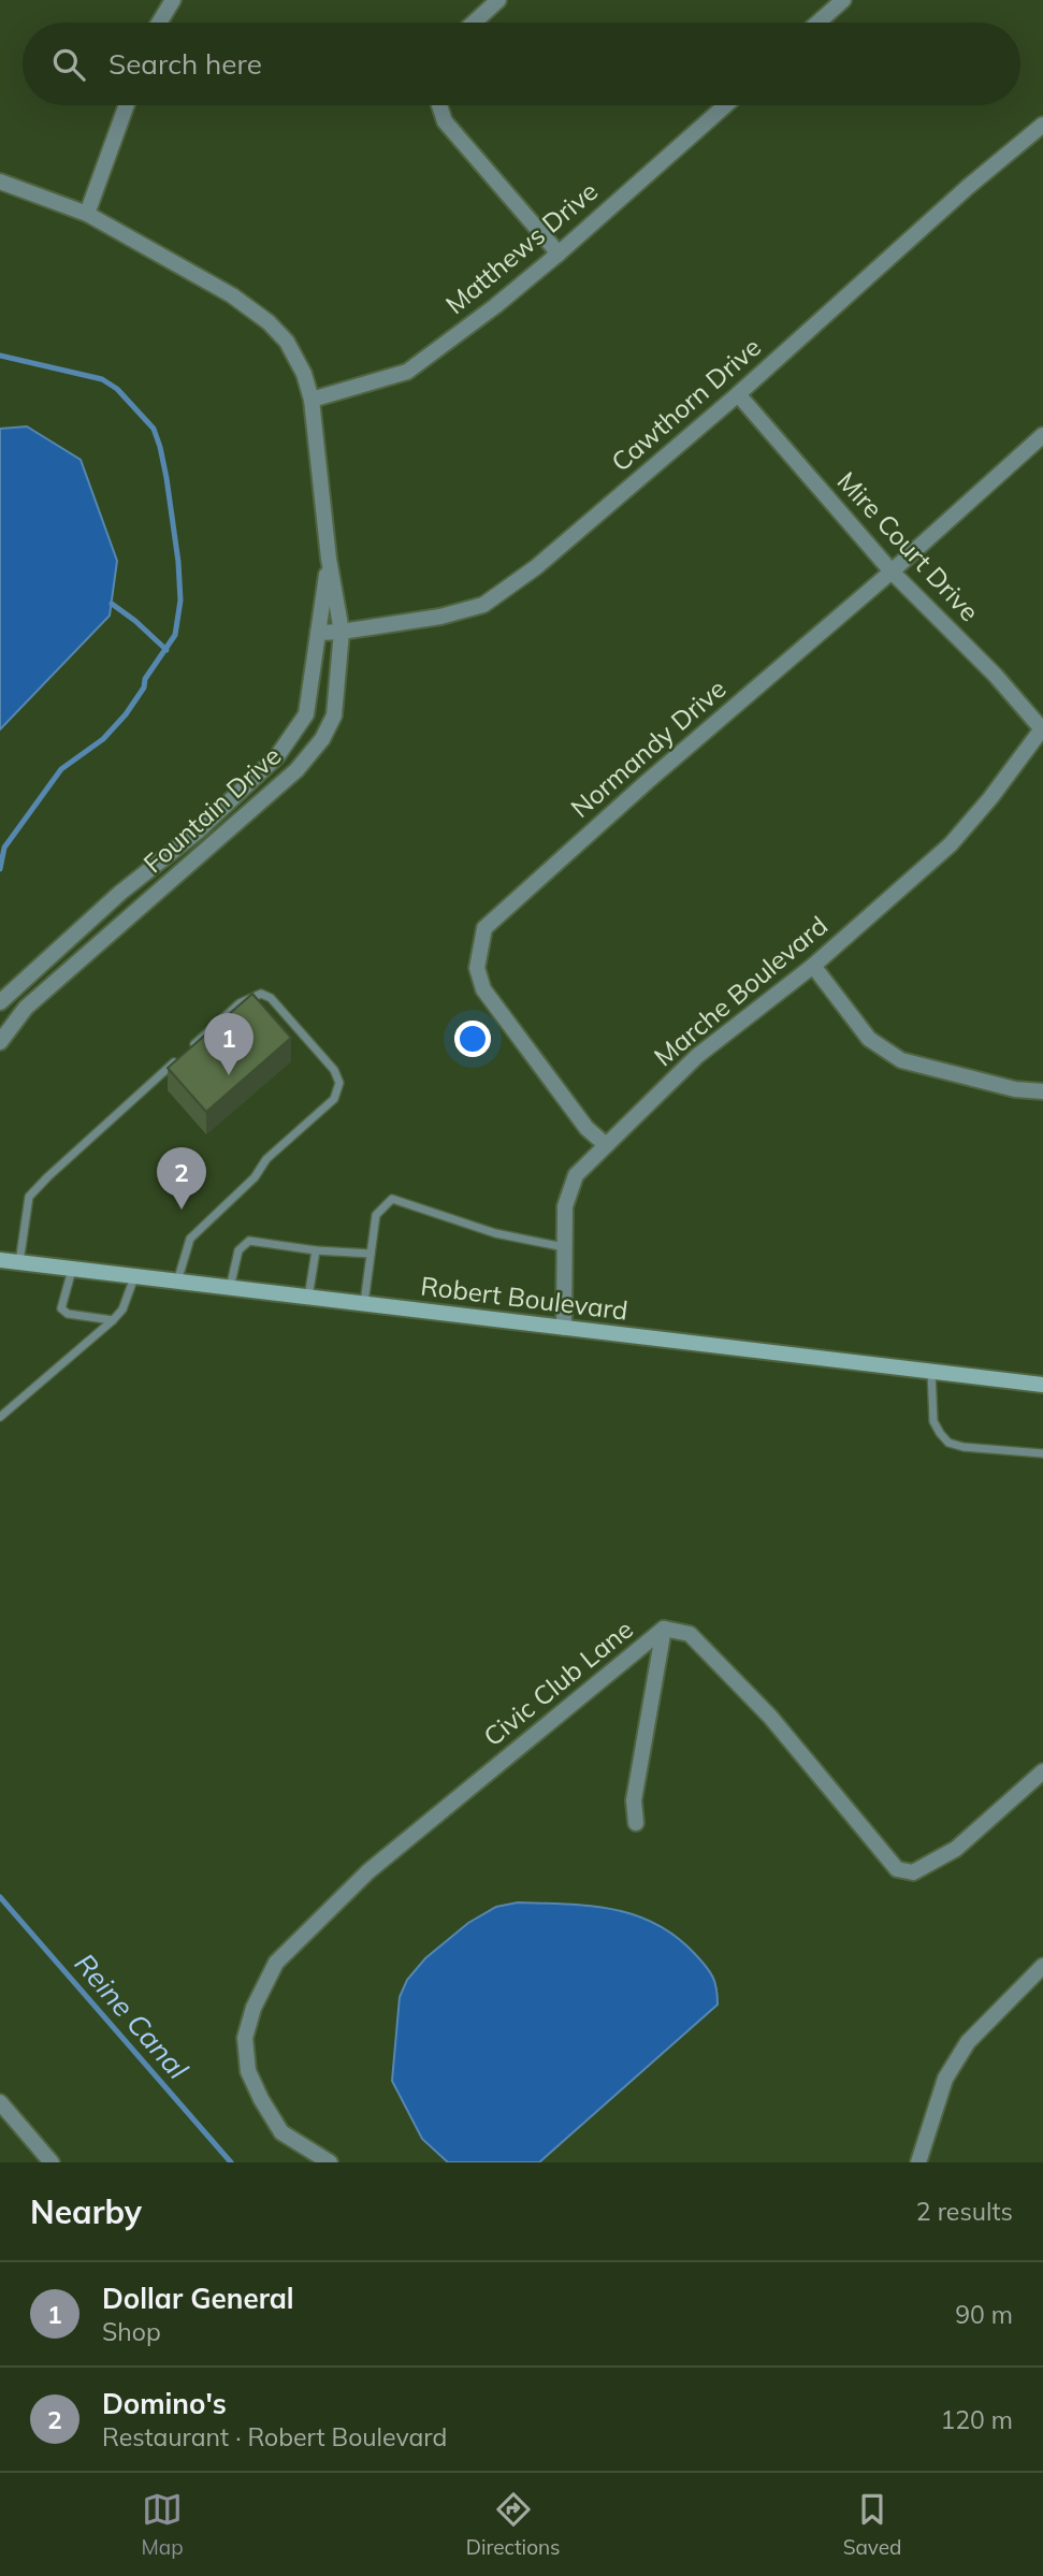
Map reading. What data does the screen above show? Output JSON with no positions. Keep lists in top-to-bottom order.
{
  "streets": {
    "main road": ["Robert Boulevard"],
    "street": [
      "Matthews Drive",
      "Cawthorn Drive",
      "Mire Court Drive",
      "Normandy Drive",
      "Fountain Drive",
      "Marche Boulevard",
      "Civic Club Lane"
    ]
  },
  "crossings": [
    ["Matthews Drive", "Fountain Drive"],
    ["Cawthorn Drive", "Mire Court Drive"],
    ["Cawthorn Drive", "Fountain Drive"],
    ["Mire Court Drive", "Normandy Drive"],
    ["Mire Court Drive", "Marche Boulevard"],
    ["Normandy Drive", "Marche Boulevard"],
    ["Marche Boulevard", "Robert Boulevard"]
  ],
  "water": ["Reine Canal"],
  "page": {
    "search": "Search here",
    "pins": ["1", "2"],
    "heading": ["Nearby", "2 results"],
    "list": [
      {
        "mark": "1",
        "name": "Dollar General",
        "note": "Shop",
        "value": "90 m"
      },
      {
        "mark": "2",
        "name": "Domino's",
        "note": "Restaurant · Robert Boulevard",
        "value": "120 m"
      }
    ],
    "nav": ["Map", "Directions", "Saved"]
  }
}
